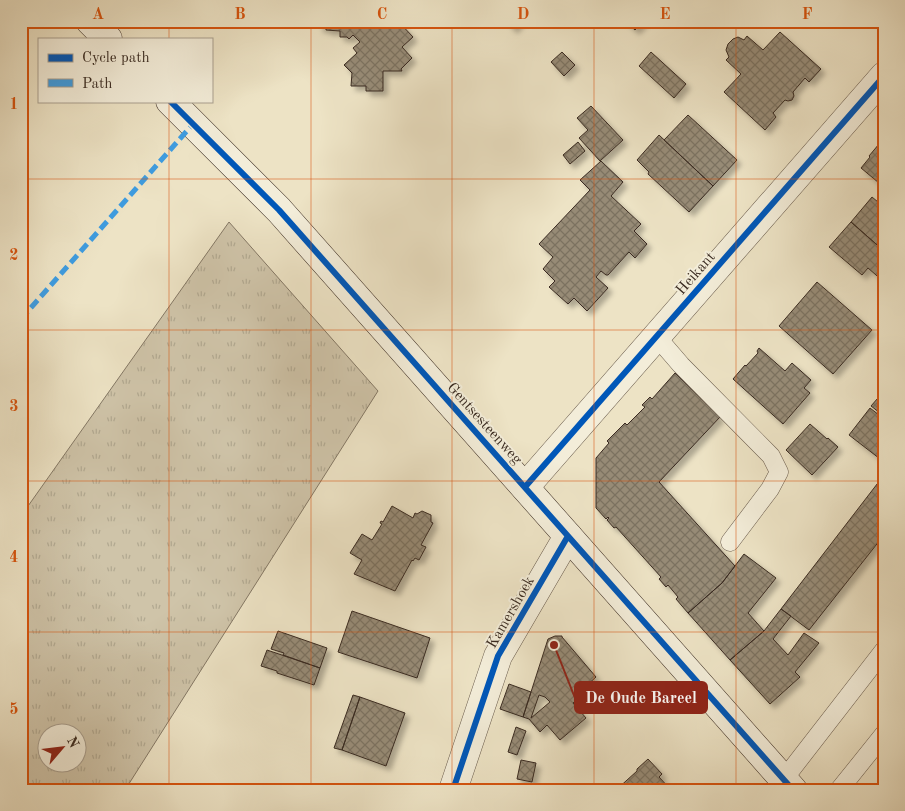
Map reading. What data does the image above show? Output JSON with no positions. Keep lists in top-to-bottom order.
{
  "streets": {
    "main road": ["Heikant", "Gentsesteenweg", "Kamershoek"]
  },
  "crossings": [
    ["Heikant", "Gentsesteenweg"],
    ["Gentsesteenweg", "Kamershoek"]
  ],
  "places": ["De Oude Bareel"],
  "legend": ["Cycle path", "Path"],
  "north": "top right",
  "grid": {
    "columns": [
      "A",
      "B",
      "C",
      "D",
      "E",
      "F"
    ],
    "rows": [
      "1",
      "2",
      "3",
      "4",
      "5"
    ]
  }
}
